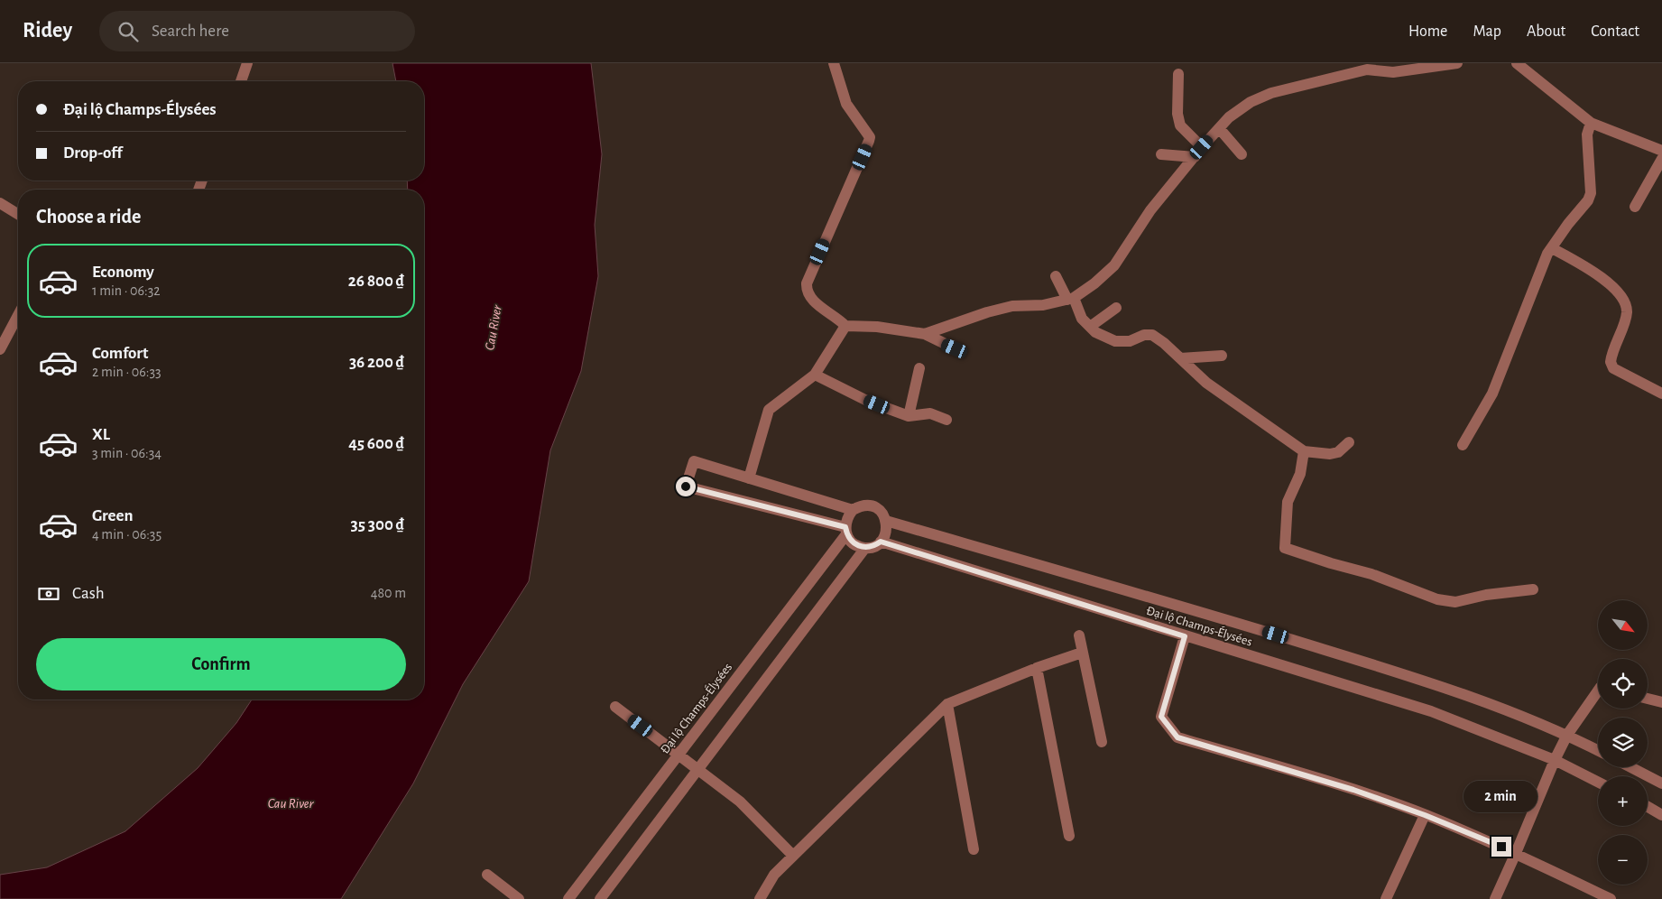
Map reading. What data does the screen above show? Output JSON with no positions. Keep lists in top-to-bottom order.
{
  "streets": {
    "street": ["Đại lộ Champs-Élysées"]
  },
  "water": ["Cau River"],
  "north": "bottom right",
  "page": {
    "header": "Ridey",
    "search": "Search here",
    "nav": [
      "Home",
      "Map",
      "About",
      "Contact"
    ],
    "banner": ["Đại lộ Champs-Élysées", "Drop-off"],
    "heading": "Choose a ride",
    "list": [
      {
        "name": "Economy",
        "note": "1 min · 06:32",
        "value": "26 800 ₫"
      },
      {
        "name": "Comfort",
        "note": "2 min · 06:33",
        "value": "36 200 ₫"
      },
      {
        "name": "XL",
        "note": "3 min · 06:34",
        "value": "45 600 ₫"
      },
      {
        "name": "Green",
        "note": "4 min · 06:35",
        "value": "35 300 ₫"
      }
    ],
    "pay": ["Cash", "480 m"],
    "map_buttons": ["+", "−"],
    "buttons": "Confirm",
    "bubble": "2 min"
  }
}
